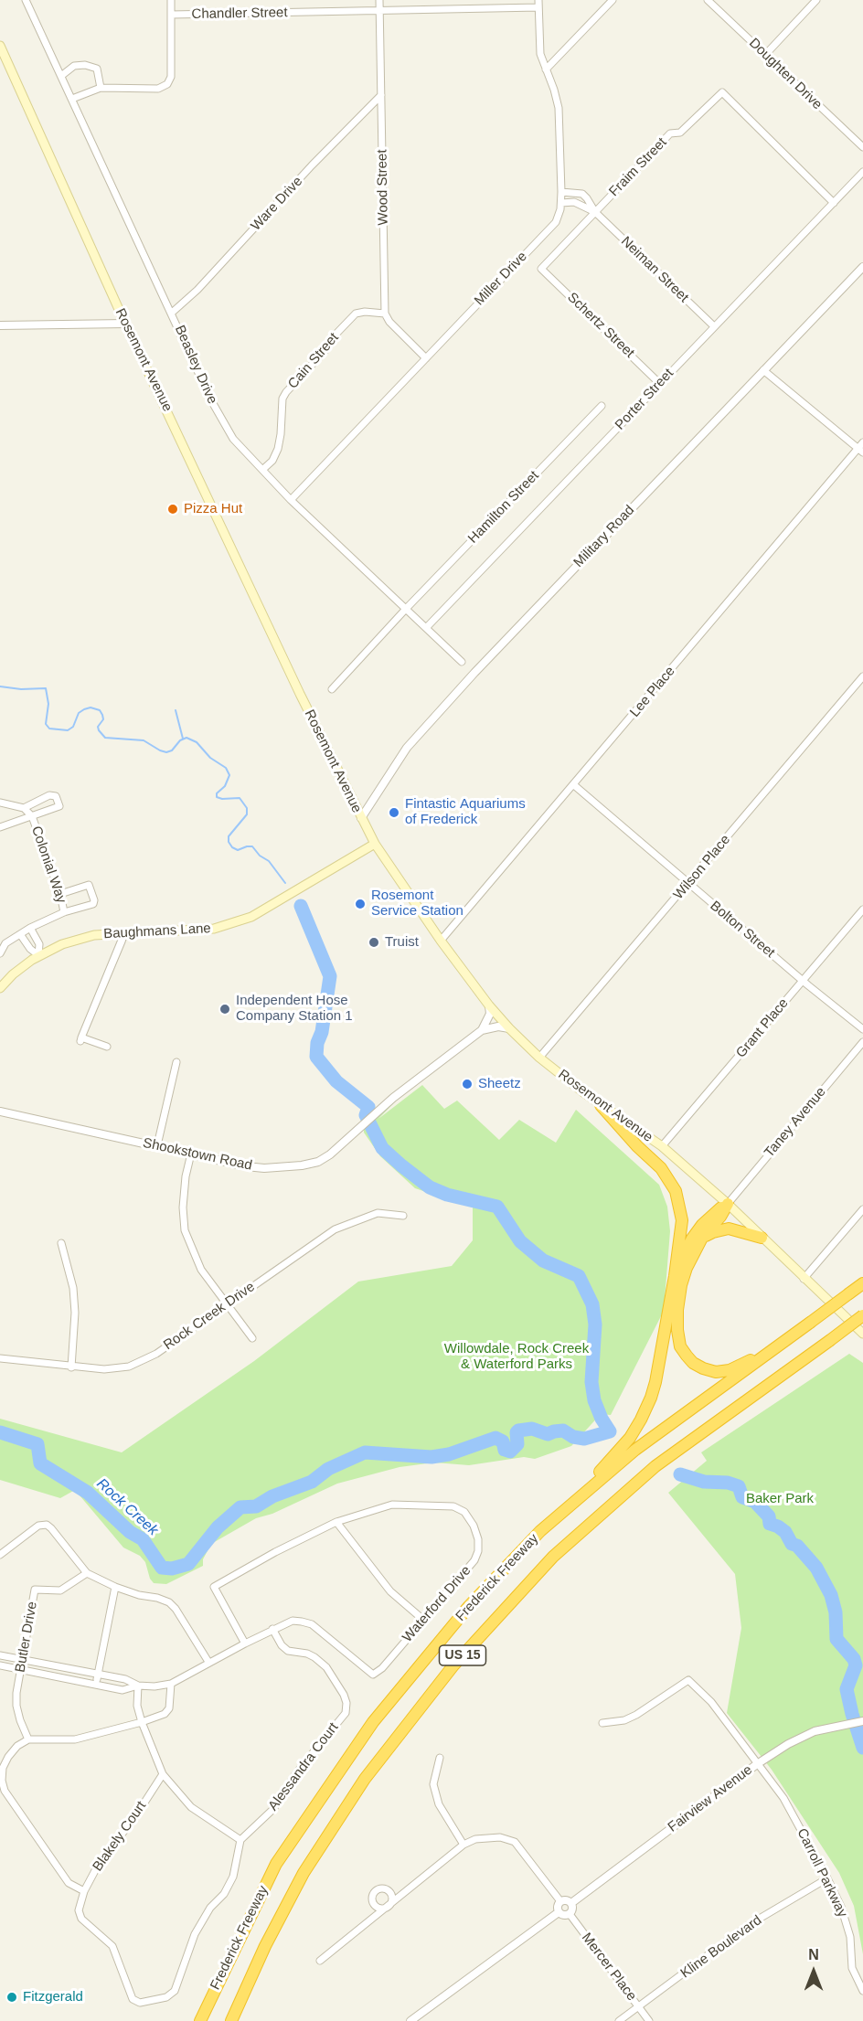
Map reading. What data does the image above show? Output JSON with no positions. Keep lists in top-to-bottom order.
{
  "streets": {
    "highway": ["Frederick Freeway", "US 15"],
    "main road": ["Rosemont Avenue", "Baughmans Lane"],
    "street": [
      "Chandler Street",
      "Doughten Drive",
      "Fraim Street",
      "Wood Street",
      "Ware Drive",
      "Neiman Street",
      "Miller Drive",
      "Schertz Street",
      "Cain Street",
      "Beasley Drive",
      "Porter Street",
      "Hamilton Street",
      "Military Road",
      "Lee Place",
      "Colonial Way",
      "Wilson Place",
      "Bolton Street",
      "Grant Place",
      "Taney Avenue",
      "Shookstown Road",
      "Rock Creek Drive",
      "Waterford Drive",
      "Butler Drive",
      "Alessandra Court",
      "Fairview Avenue",
      "Blakely Court",
      "Carroll Parkway",
      "Kline Boulevard",
      "Mercer Place"
    ]
  },
  "crossings": [
    ["Chandler Street", "Wood Street"],
    ["Chandler Street", "Miller Drive"],
    ["Fraim Street", "Neiman Street"],
    ["Fraim Street", "Schertz Street"],
    ["Fraim Street", "Porter Street"],
    ["Wood Street", "Ware Drive"],
    ["Wood Street", "Cain Street"],
    ["Ware Drive", "Beasley Drive"],
    ["Neiman Street", "Miller Drive"],
    ["Neiman Street", "Porter Street"],
    ["Miller Drive", "Beasley Drive"],
    ["Schertz Street", "Porter Street"],
    ["Rosemont Avenue", "Military Road"],
    ["Rosemont Avenue", "Lee Place"],
    ["Rosemont Avenue", "Wilson Place"],
    ["Rosemont Avenue", "Baughmans Lane"],
    ["Rosemont Avenue", "Grant Place"],
    ["Rosemont Avenue", "Taney Avenue"],
    ["Cain Street", "Beasley Drive"],
    ["Beasley Drive", "Porter Street"],
    ["Beasley Drive", "Hamilton Street"],
    ["Lee Place", "Bolton Street"],
    ["Wilson Place", "Bolton Street"],
    ["Bolton Street", "Grant Place"],
    ["Waterford Drive", "Butler Drive"],
    ["Waterford Drive", "Alessandra Court"],
    ["Alessandra Court", "Blakely Court"],
    ["Fairview Avenue", "Carroll Parkway"],
    ["Fairview Avenue", "Mercer Place"],
    ["Carroll Parkway", "Kline Boulevard"],
    ["Kline Boulevard", "Mercer Place"]
  ],
  "water": ["Rock Creek"],
  "parks": ["Willowdale, Rock Creek & Waterford Parks", "Baker Park"],
  "places": [
    "Pizza Hut",
    "Fintastic Aquariums of Frederick",
    "Rosemont Service Station",
    "Truist",
    "Independent Hose Company Station 1",
    "Sheetz",
    "Fitzgerald"
  ],
  "north": "top"
}
